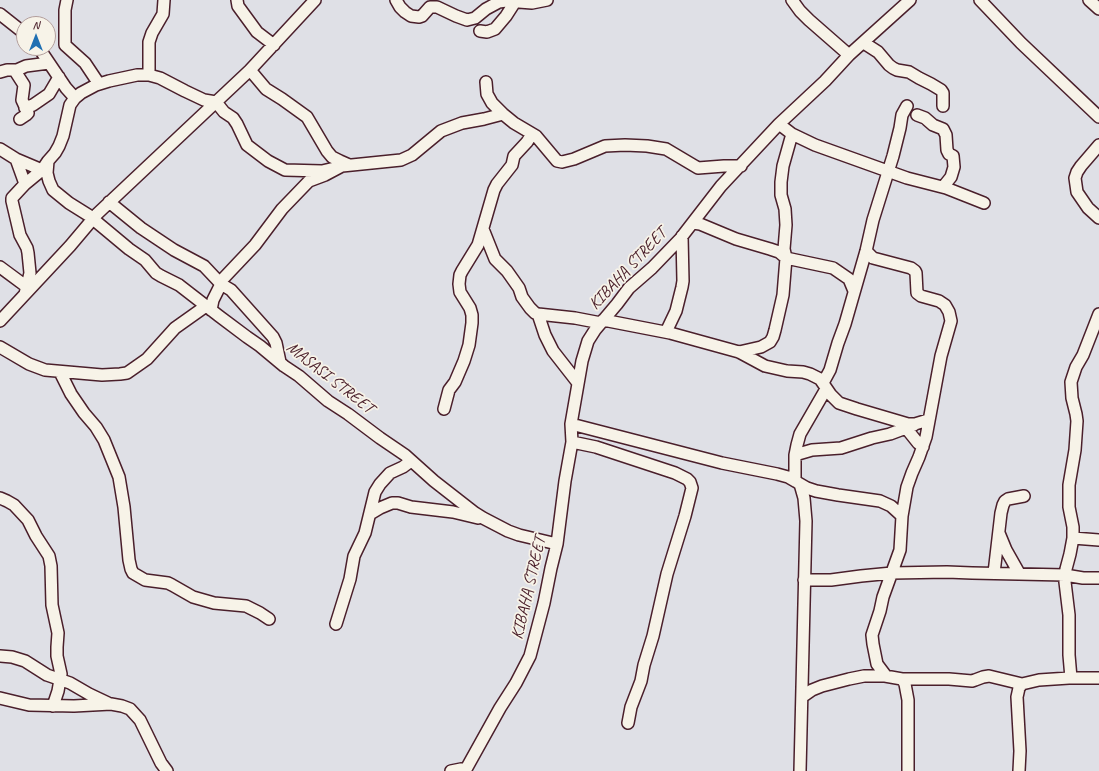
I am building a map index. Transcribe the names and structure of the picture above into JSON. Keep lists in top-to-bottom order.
{
  "streets": {
    "street": ["KIBAHA STREET", "MASASI STREET"]
  },
  "crossings": [
    ["KIBAHA STREET", "MASASI STREET"]
  ],
  "north": "top"
}
